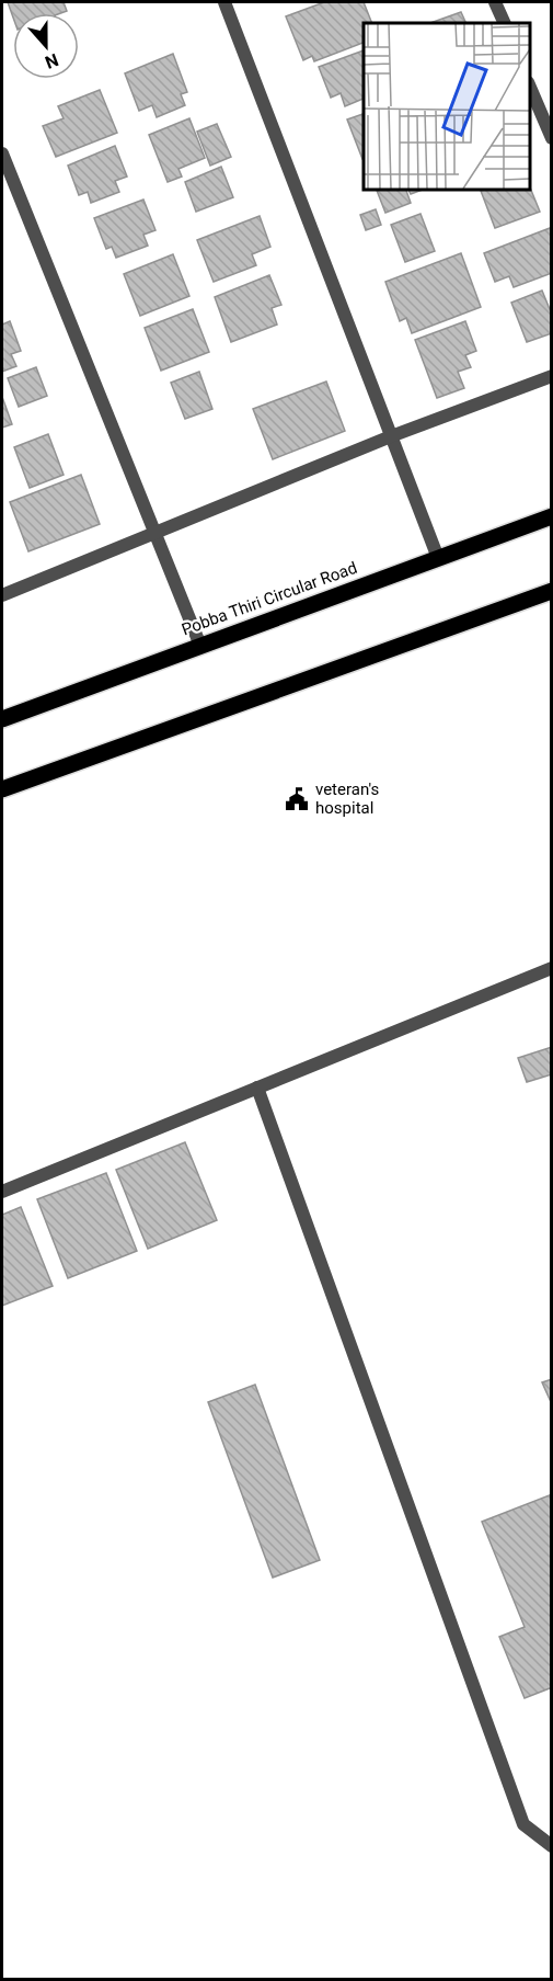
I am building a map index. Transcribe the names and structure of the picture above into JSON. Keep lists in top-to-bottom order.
{
  "streets": {
    "main road": ["Pobba Thiri Circular Road"]
  },
  "places": {
    "public building": ["veteran's hospital"]
  },
  "north": "bottom"
}
